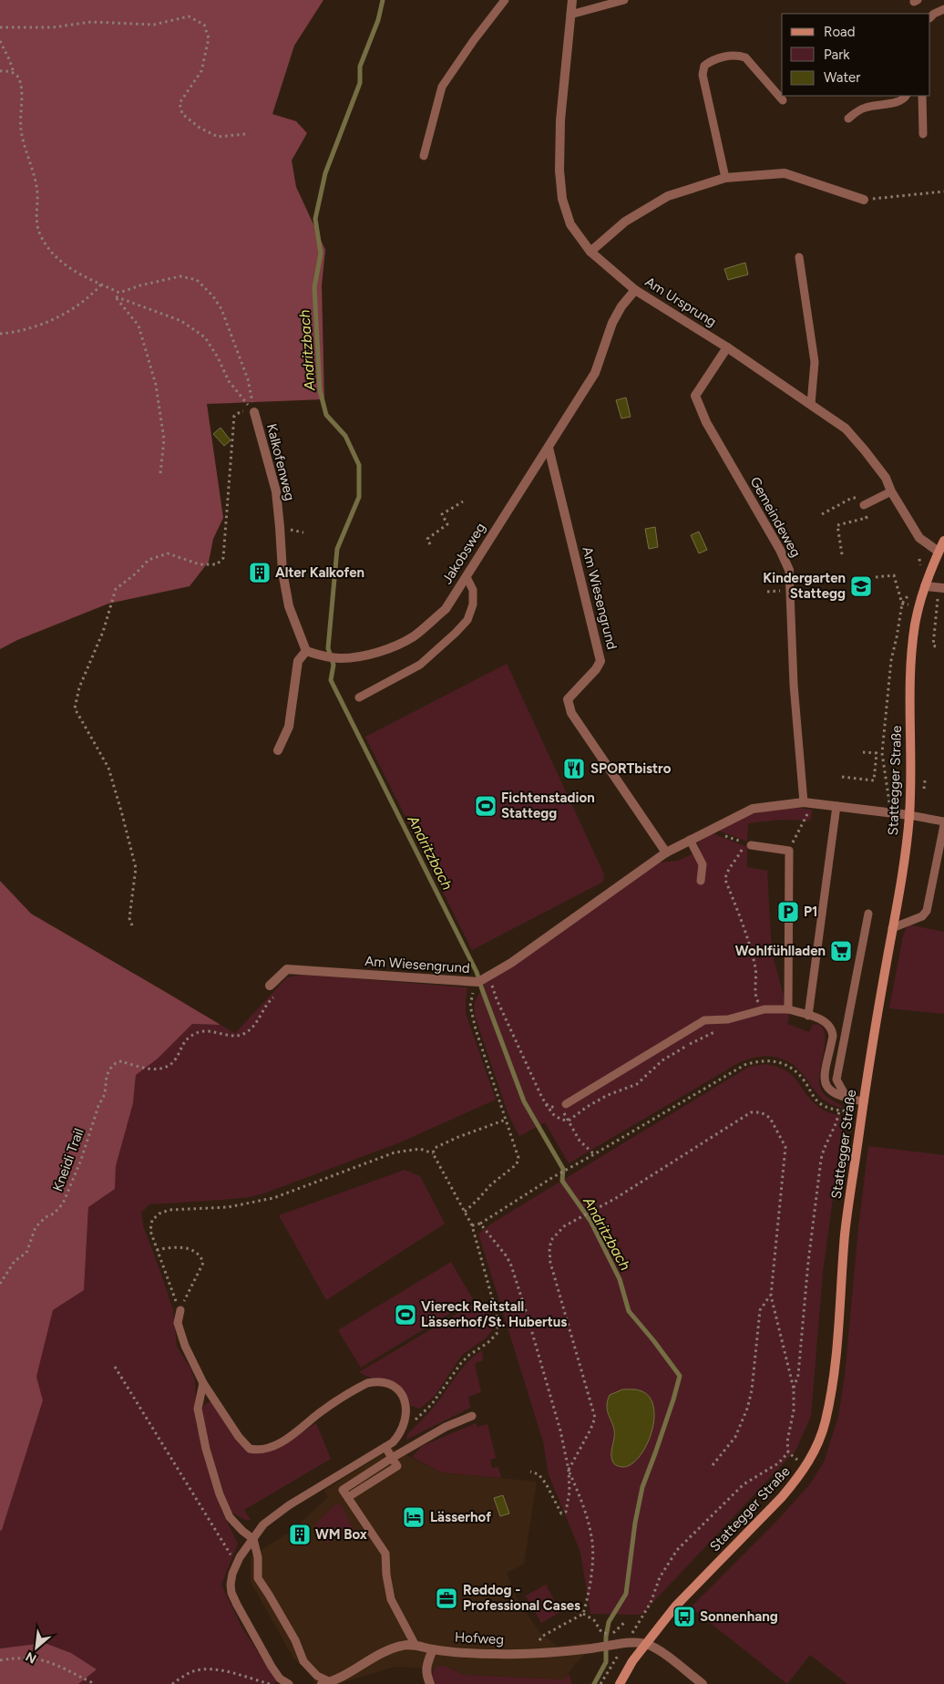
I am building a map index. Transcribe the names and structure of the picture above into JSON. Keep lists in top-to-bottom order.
{
  "streets": {
    "main road": ["Stattegger Straße"],
    "street": [
      "Am Ursprung",
      "Kalkofenweg",
      "Gemeindeweg",
      "Jakobsweg",
      "Am Wiesengrund",
      "Hofweg"
    ],
    "path": ["Kneidi Trail"]
  },
  "crossings": [
    ["Am Ursprung", "Gemeindeweg"],
    ["Am Ursprung", "Jakobsweg"],
    ["Am Ursprung", "Stattegger Straße"],
    ["Kalkofenweg", "Jakobsweg"],
    ["Gemeindeweg", "Am Wiesengrund"],
    ["Jakobsweg", "Am Wiesengrund"],
    ["Am Wiesengrund", "Stattegger Straße"],
    ["Stattegger Straße", "Hofweg"]
  ],
  "water": ["Andritzbach"],
  "places": {
    "building": ["Alter Kalkofen", "WM Box"],
    "school or university": ["Kindergarten Stattegg"],
    "restaurant": ["SPORTbistro"],
    "sports": ["Fichtenstadion Stattegg", "Viereck Reitstall Lässerhof/St. Hubertus"],
    "parking": ["P1"],
    "supermarket": ["Wohlfühlladen"],
    "hotel": ["Lässerhof"],
    "office": ["Reddog - Professional Cases"],
    "bus stop": ["Sonnenhang"]
  },
  "legend": ["Road", "Park", "Water"],
  "north": "bottom left"
}
